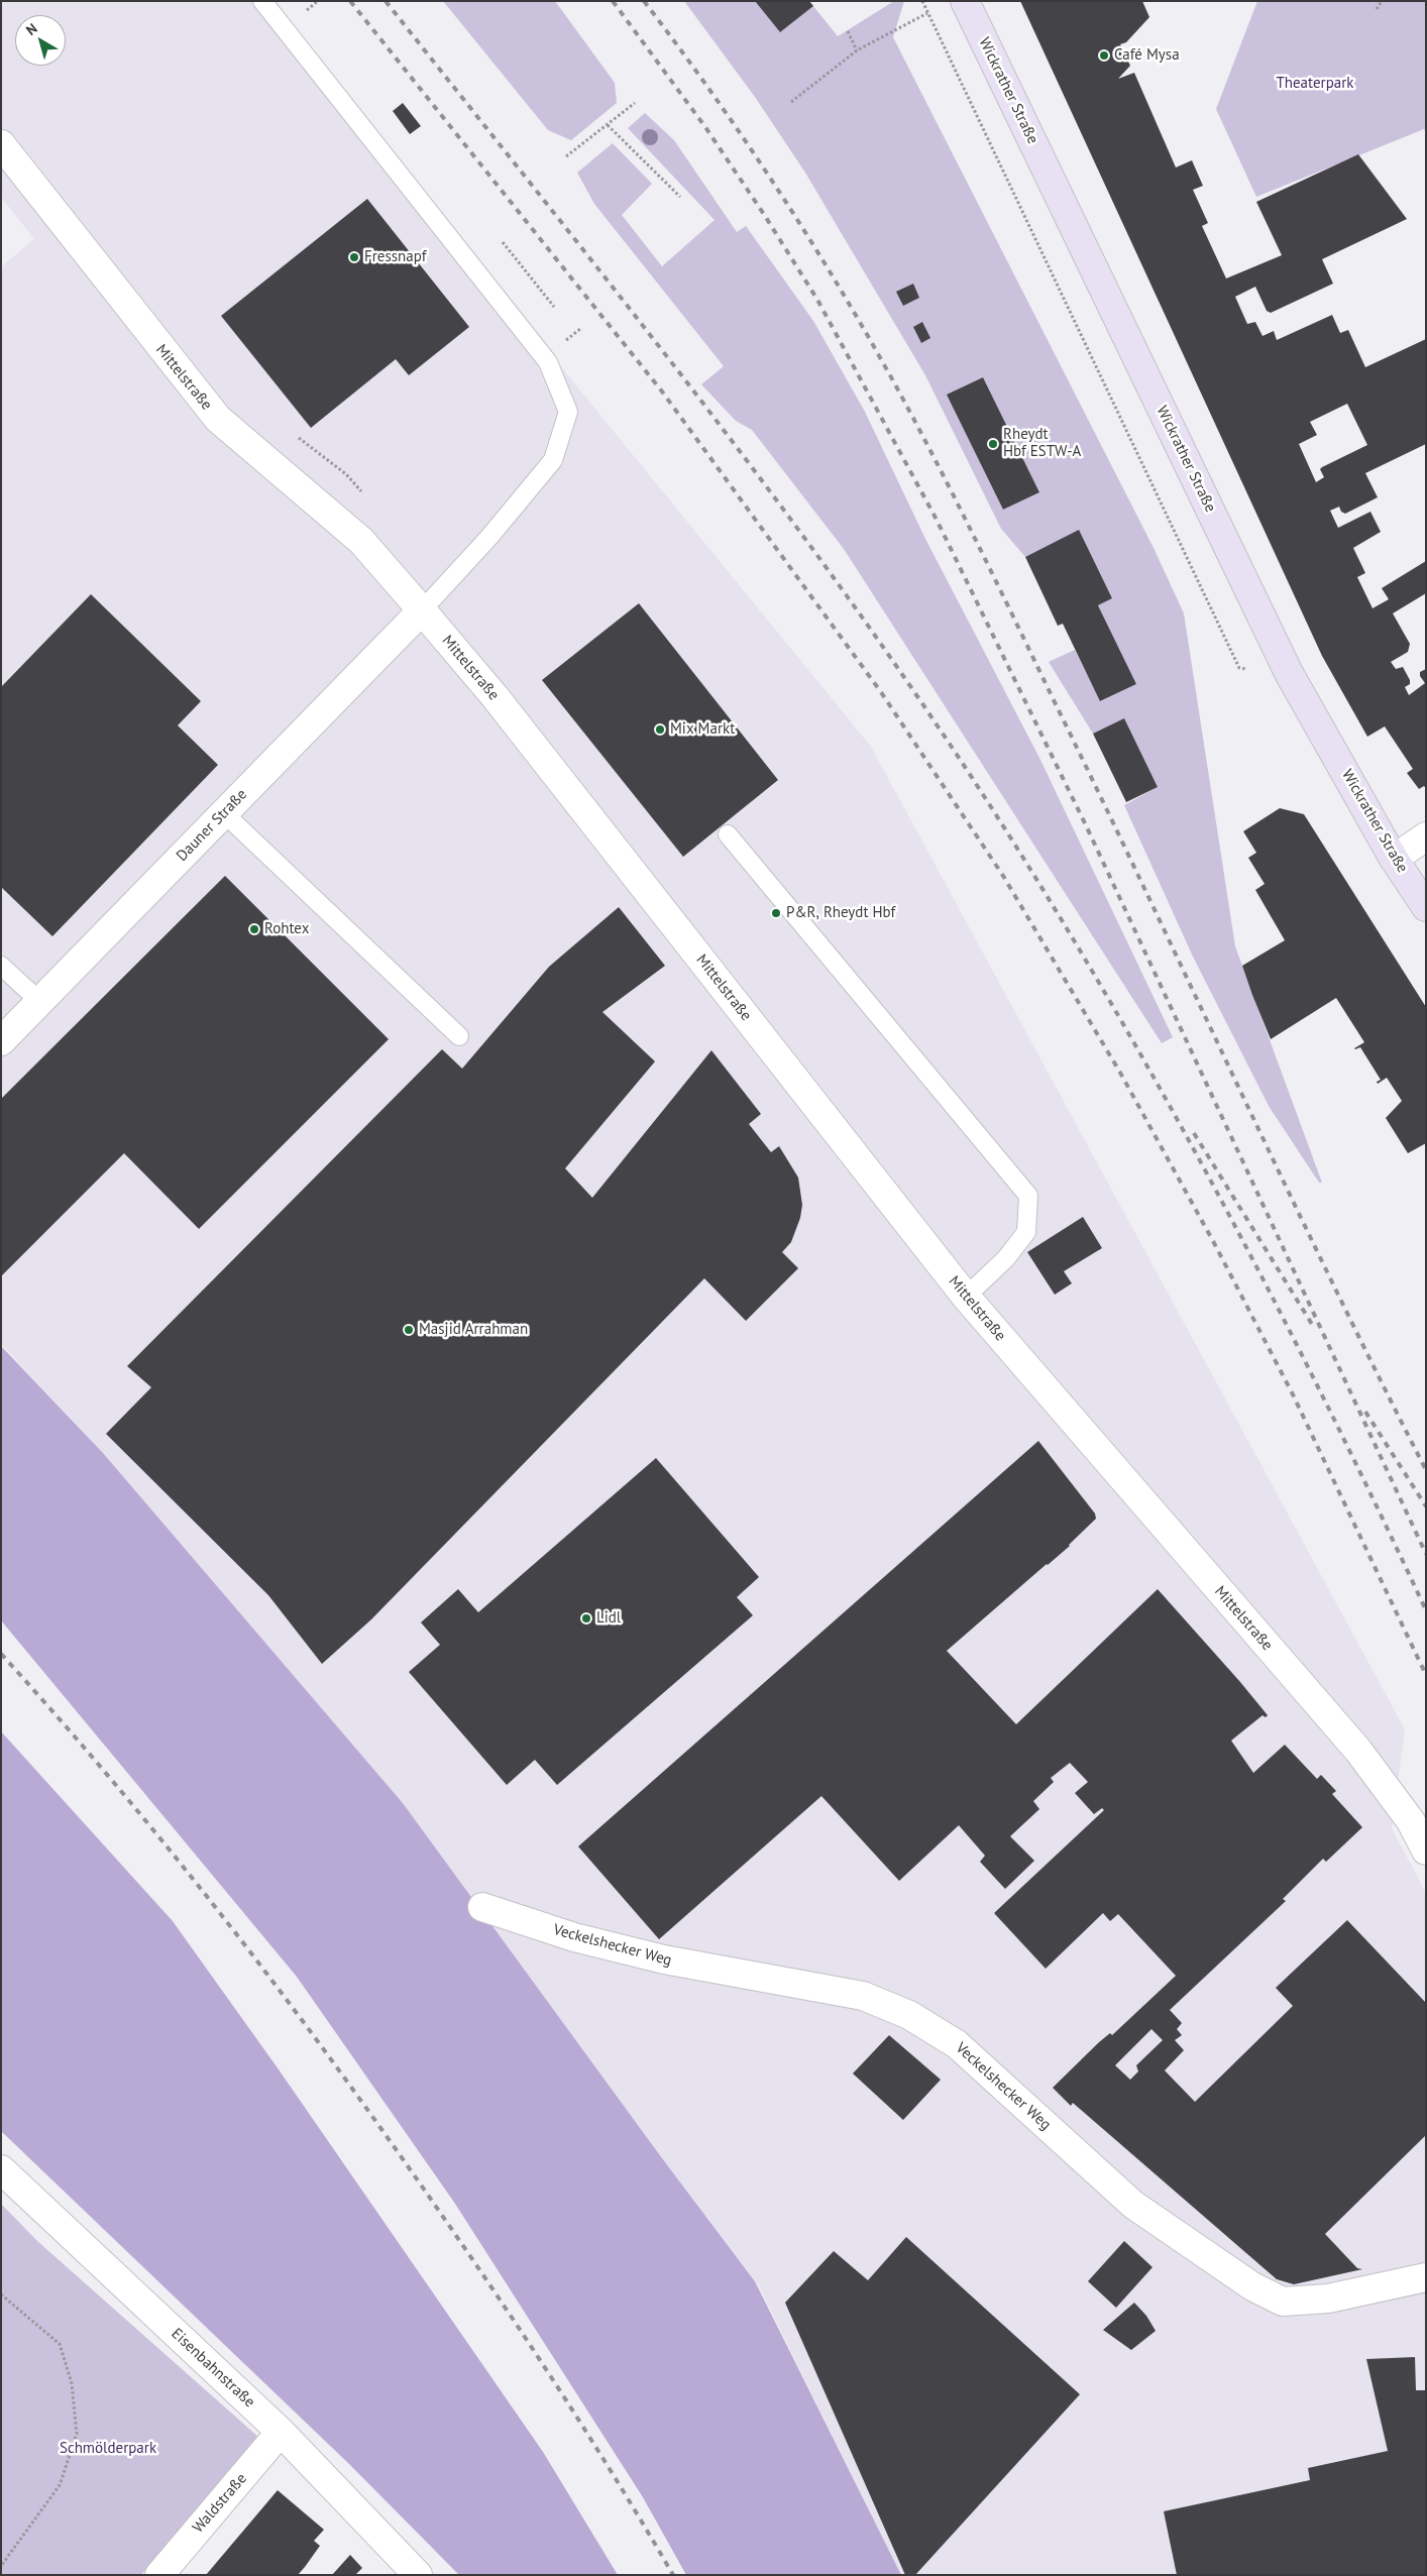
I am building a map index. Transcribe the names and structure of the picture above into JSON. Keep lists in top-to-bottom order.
{
  "streets": {
    "main road": ["Wickrather Straße"],
    "street": [
      "Mittelstraße",
      "Dauner Straße",
      "Veckelshecker Weg",
      "Eisenbahnstraße",
      "Waldstraße"
    ]
  },
  "crossings": [
    ["Mittelstraße", "Dauner Straße"],
    ["Eisenbahnstraße", "Waldstraße"]
  ],
  "parks": ["Theaterpark", "Schmölderpark"],
  "places": [
    "Café Mysa",
    "Fressnapf",
    "Rheydt Hbf ESTW-A",
    "Mix Markt",
    "P&R, Rheydt Hbf",
    "Rohtex",
    "Masjid Arrahman",
    "Lidl"
  ],
  "north": "top left"
}
